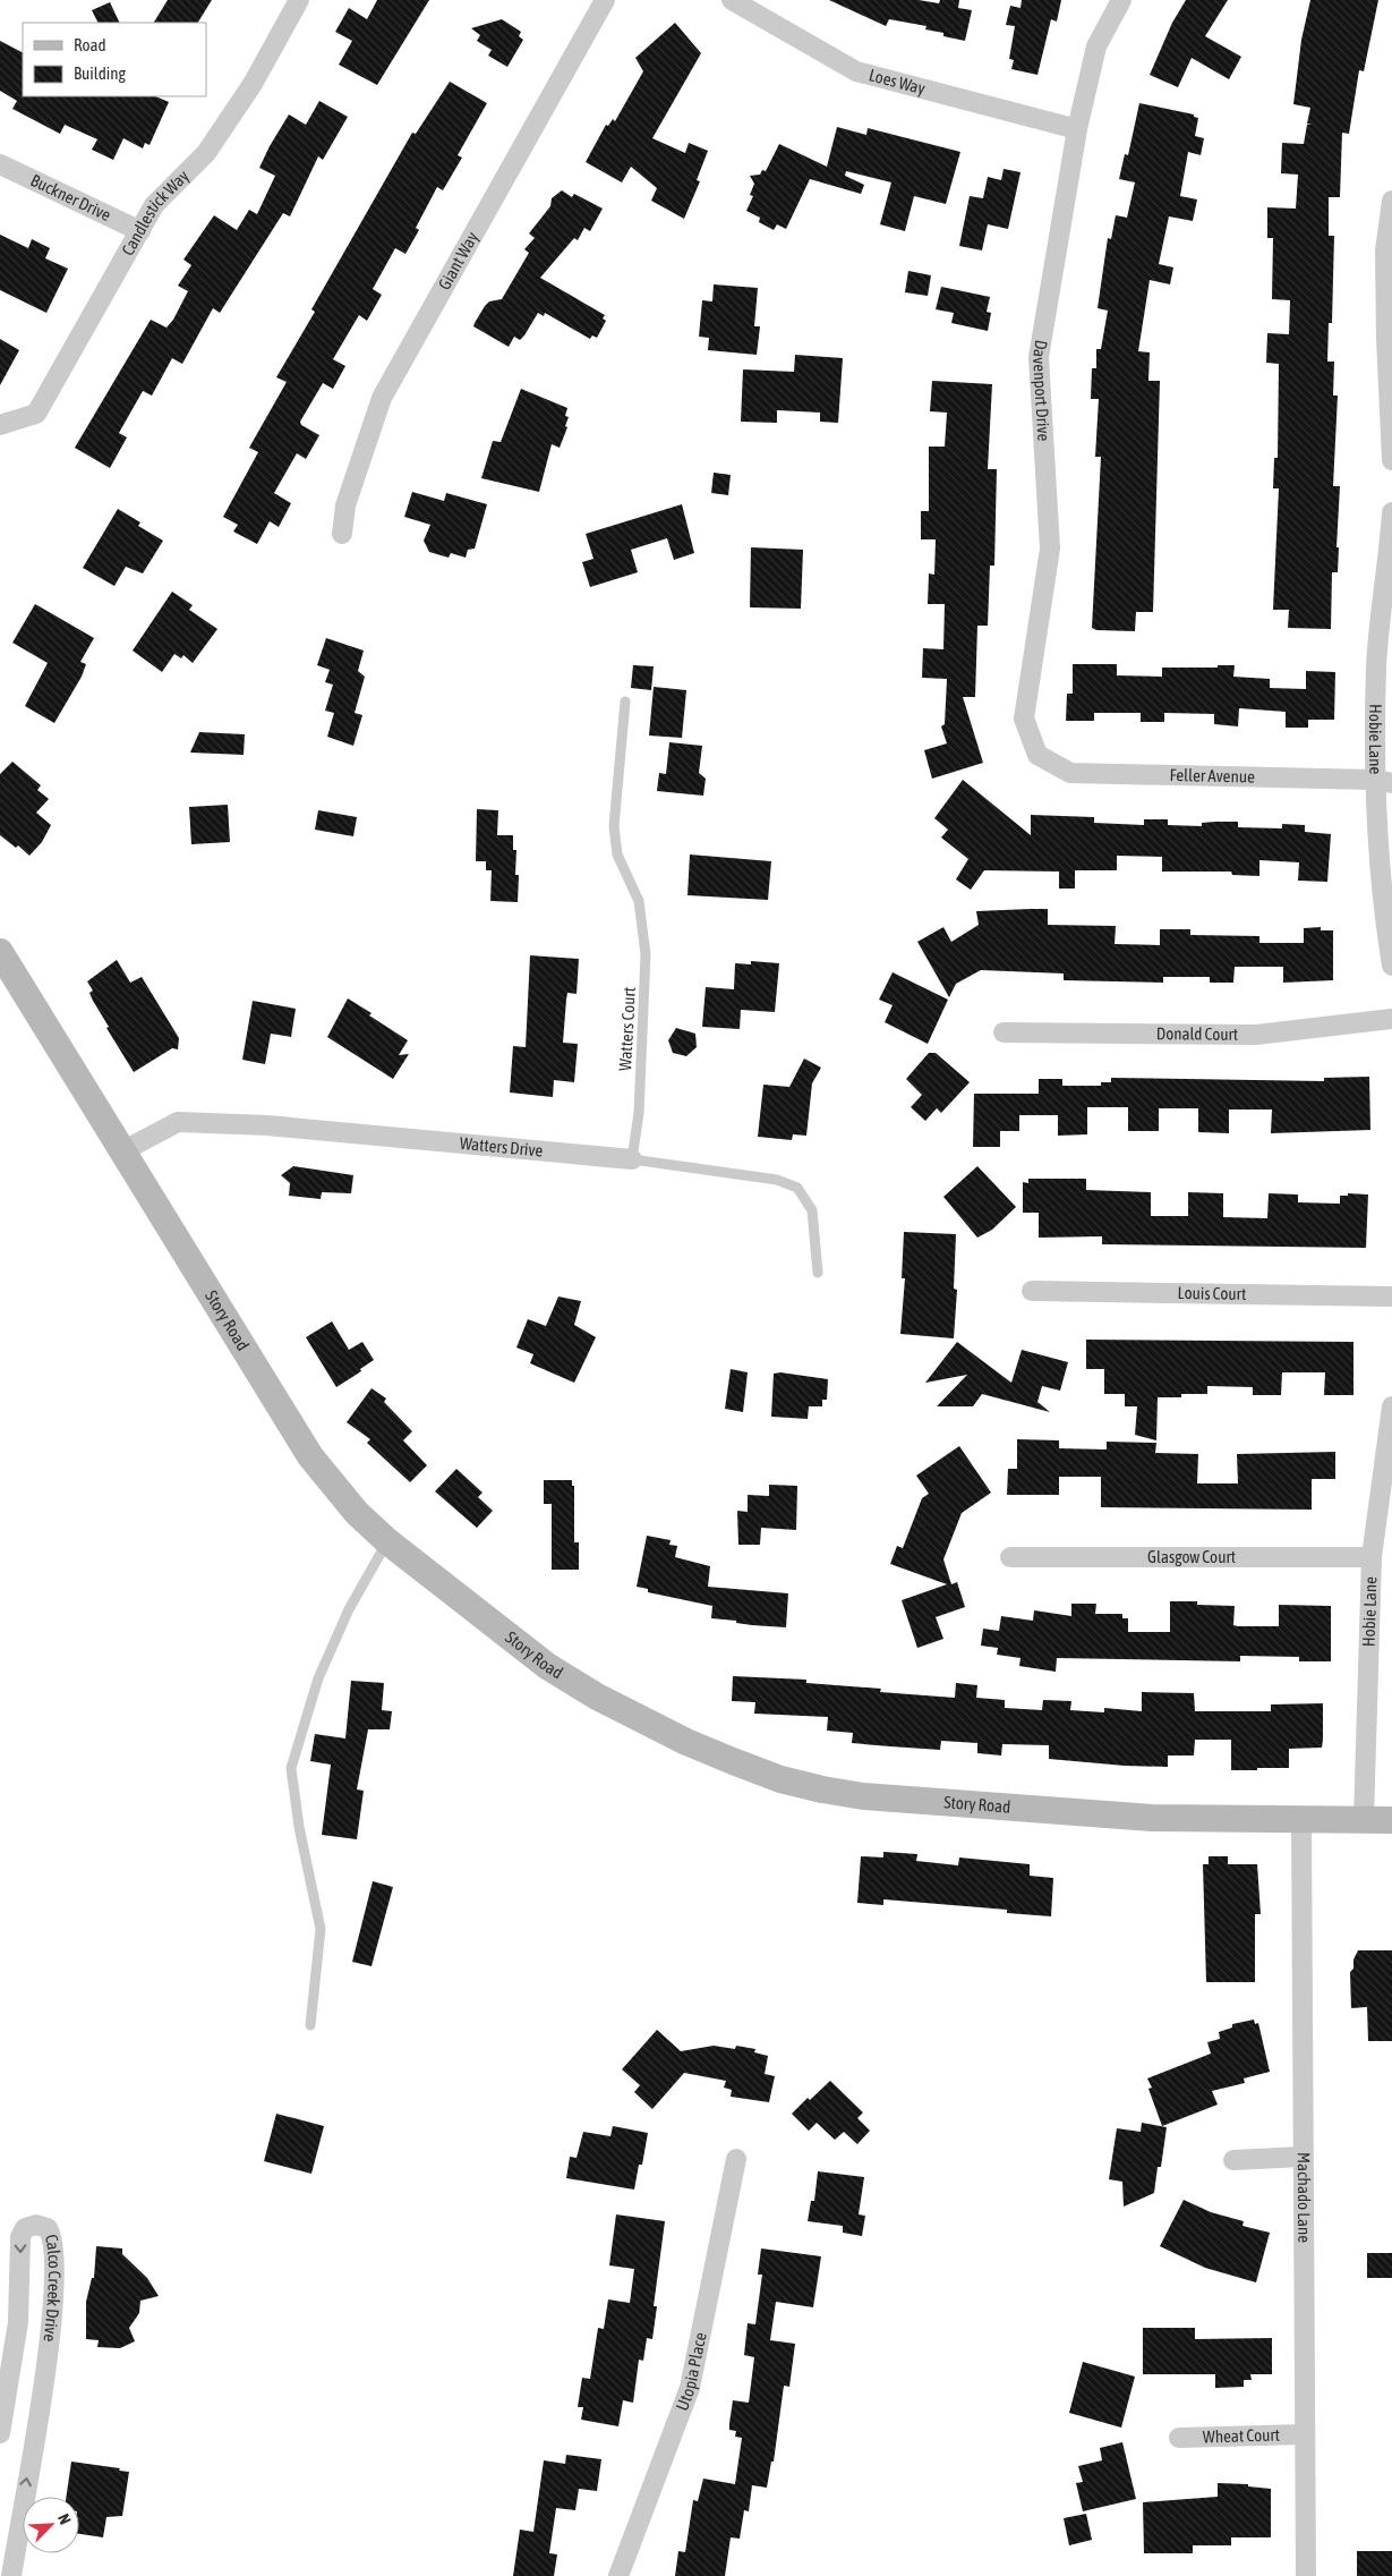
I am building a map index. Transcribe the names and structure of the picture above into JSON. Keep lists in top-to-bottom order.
{
  "streets": {
    "street": [
      "Loes Way",
      "Buckner Drive",
      "Candlestick Way",
      "Giant Way",
      "Davenport Drive",
      "Hobie Lane",
      "Feller Avenue",
      "Donald Court",
      "Watters Drive",
      "Louis Court",
      "Story Road",
      "Glasgow Court",
      "Machado Lane",
      "Calco Creek Drive",
      "Utopia Place",
      "Wheat Court"
    ],
    "lane": ["Watters Court"]
  },
  "crossings": [
    ["Loes Way", "Davenport Drive"],
    ["Buckner Drive", "Candlestick Way"],
    ["Davenport Drive", "Feller Avenue"],
    ["Hobie Lane", "Feller Avenue"],
    ["Hobie Lane", "Story Road"],
    ["Hobie Lane", "Glasgow Court"],
    ["Watters Court", "Watters Drive"],
    ["Watters Drive", "Story Road"],
    ["Story Road", "Machado Lane"],
    ["Machado Lane", "Wheat Court"]
  ],
  "legend": ["Road", "Building"],
  "north": "top right"
}
